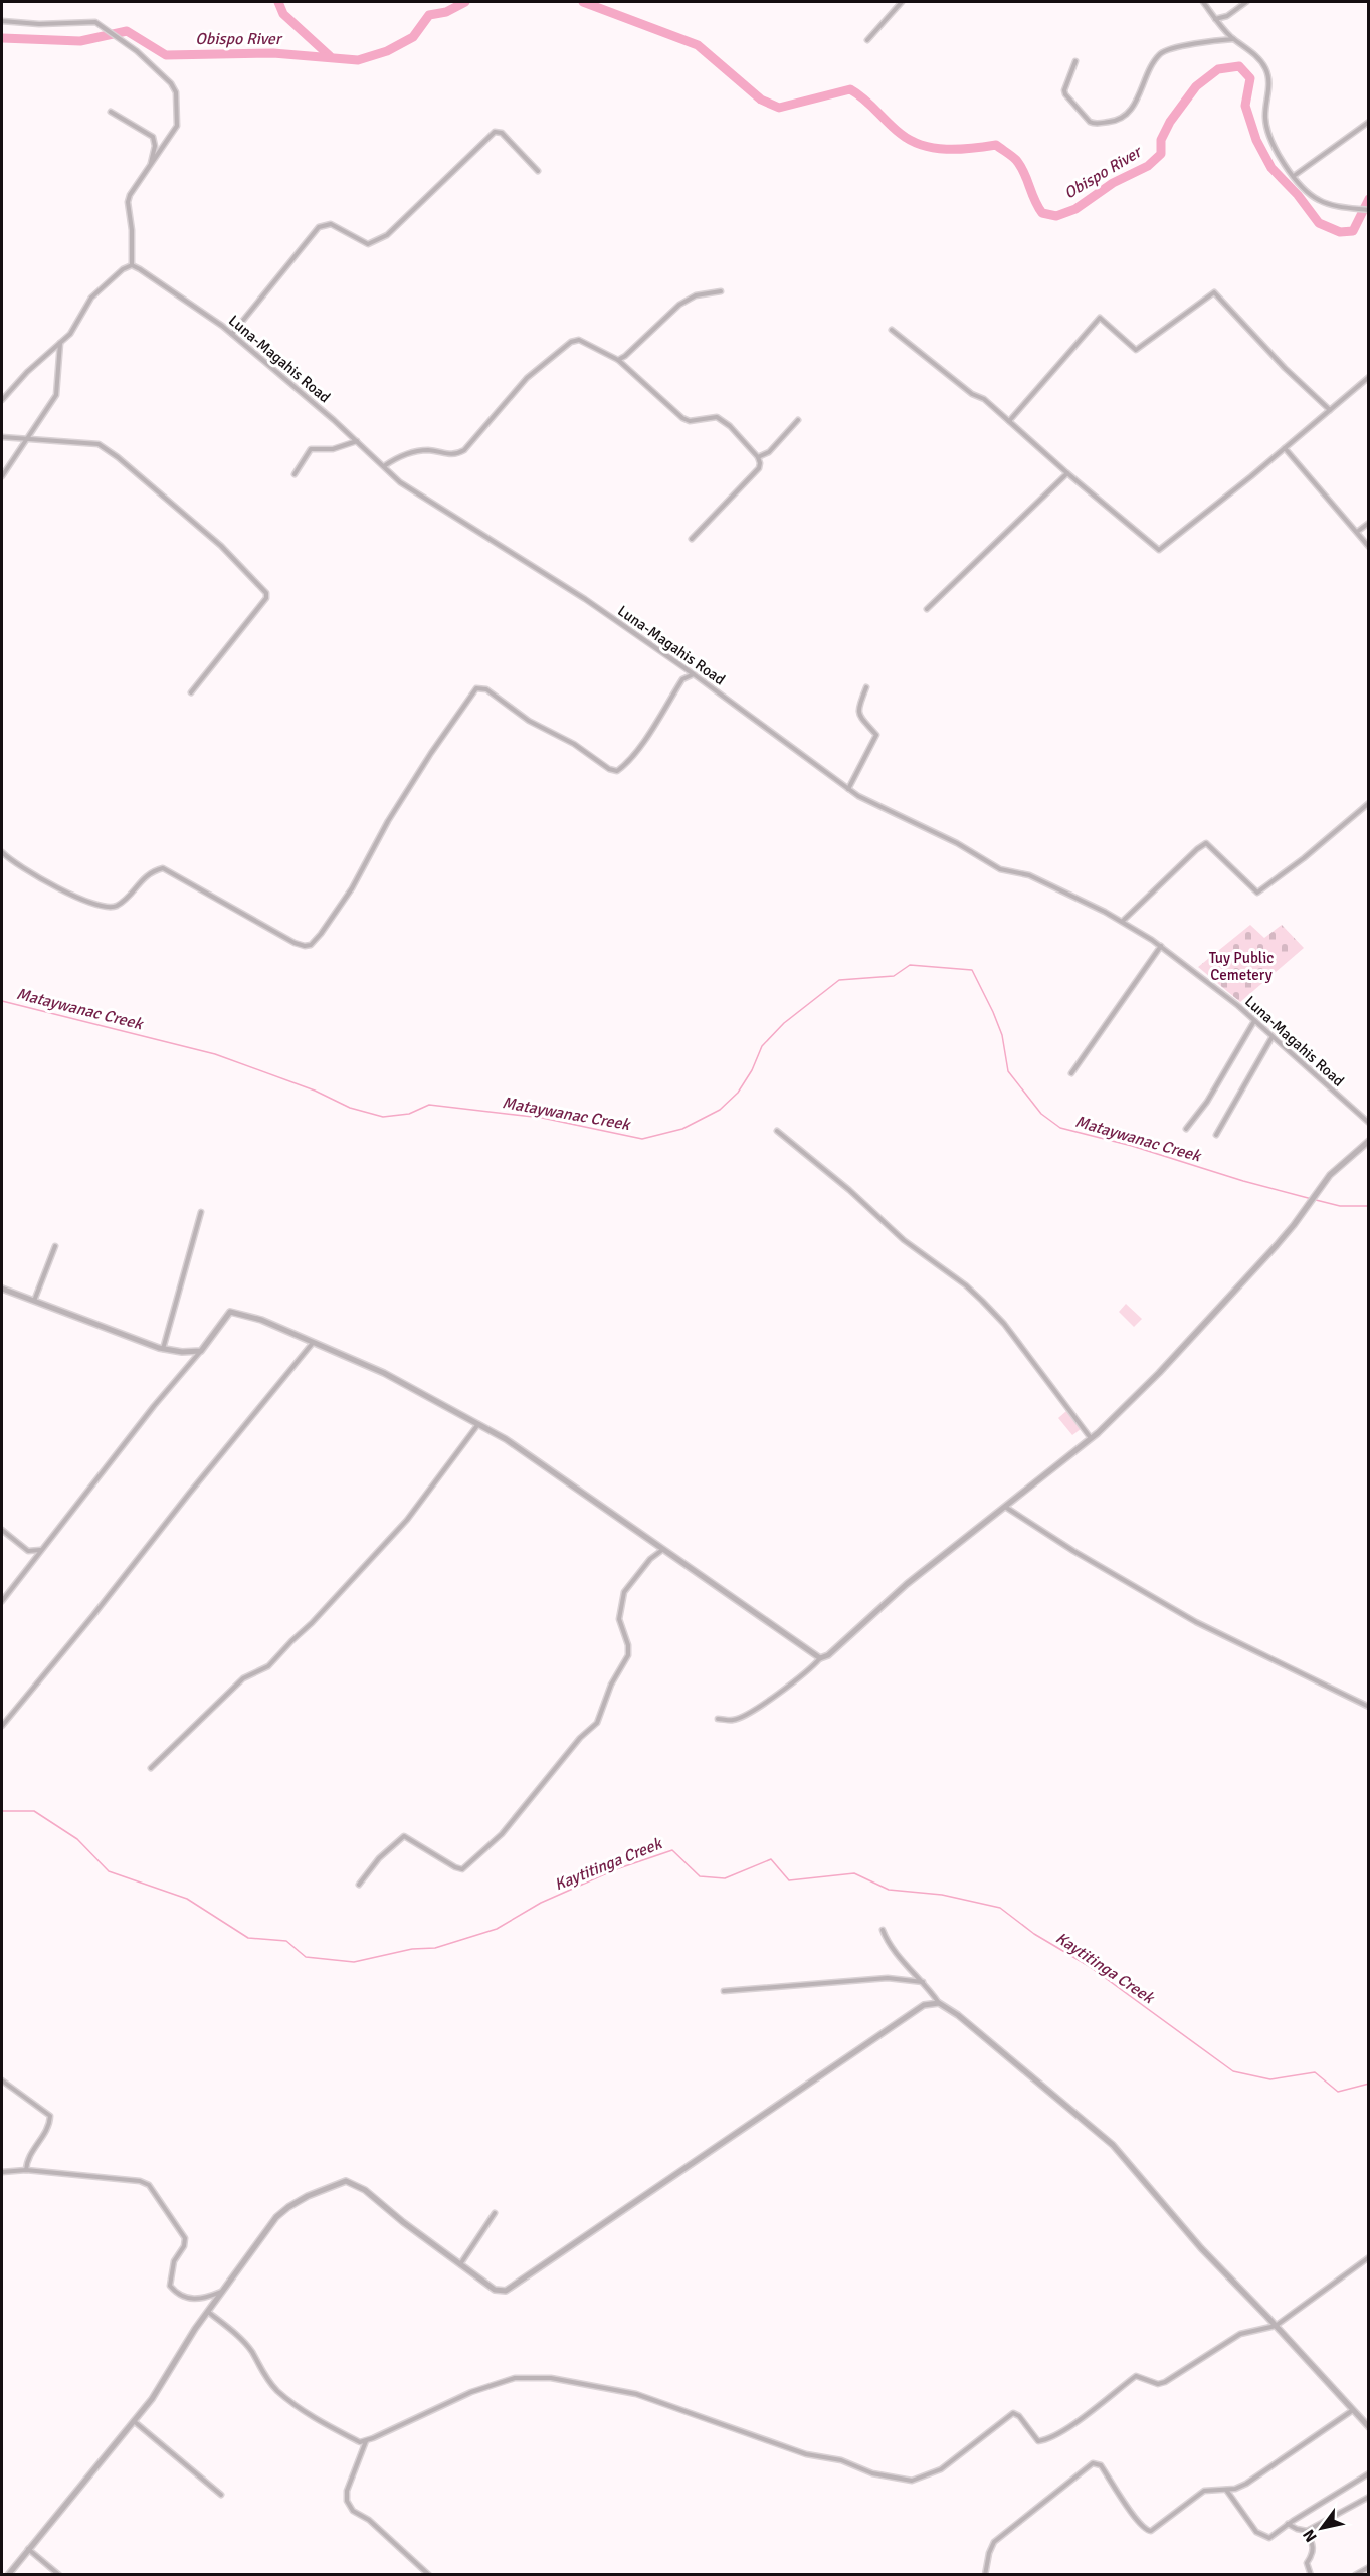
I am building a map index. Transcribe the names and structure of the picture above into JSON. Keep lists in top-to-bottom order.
{
  "streets": {
    "street": ["Luna-Magahis Road"]
  },
  "water": ["Obispo River", "Mataywanac Creek", "Kaytitinga Creek"],
  "parks": ["Tuy Public Cemetery"],
  "north": "bottom left"
}
